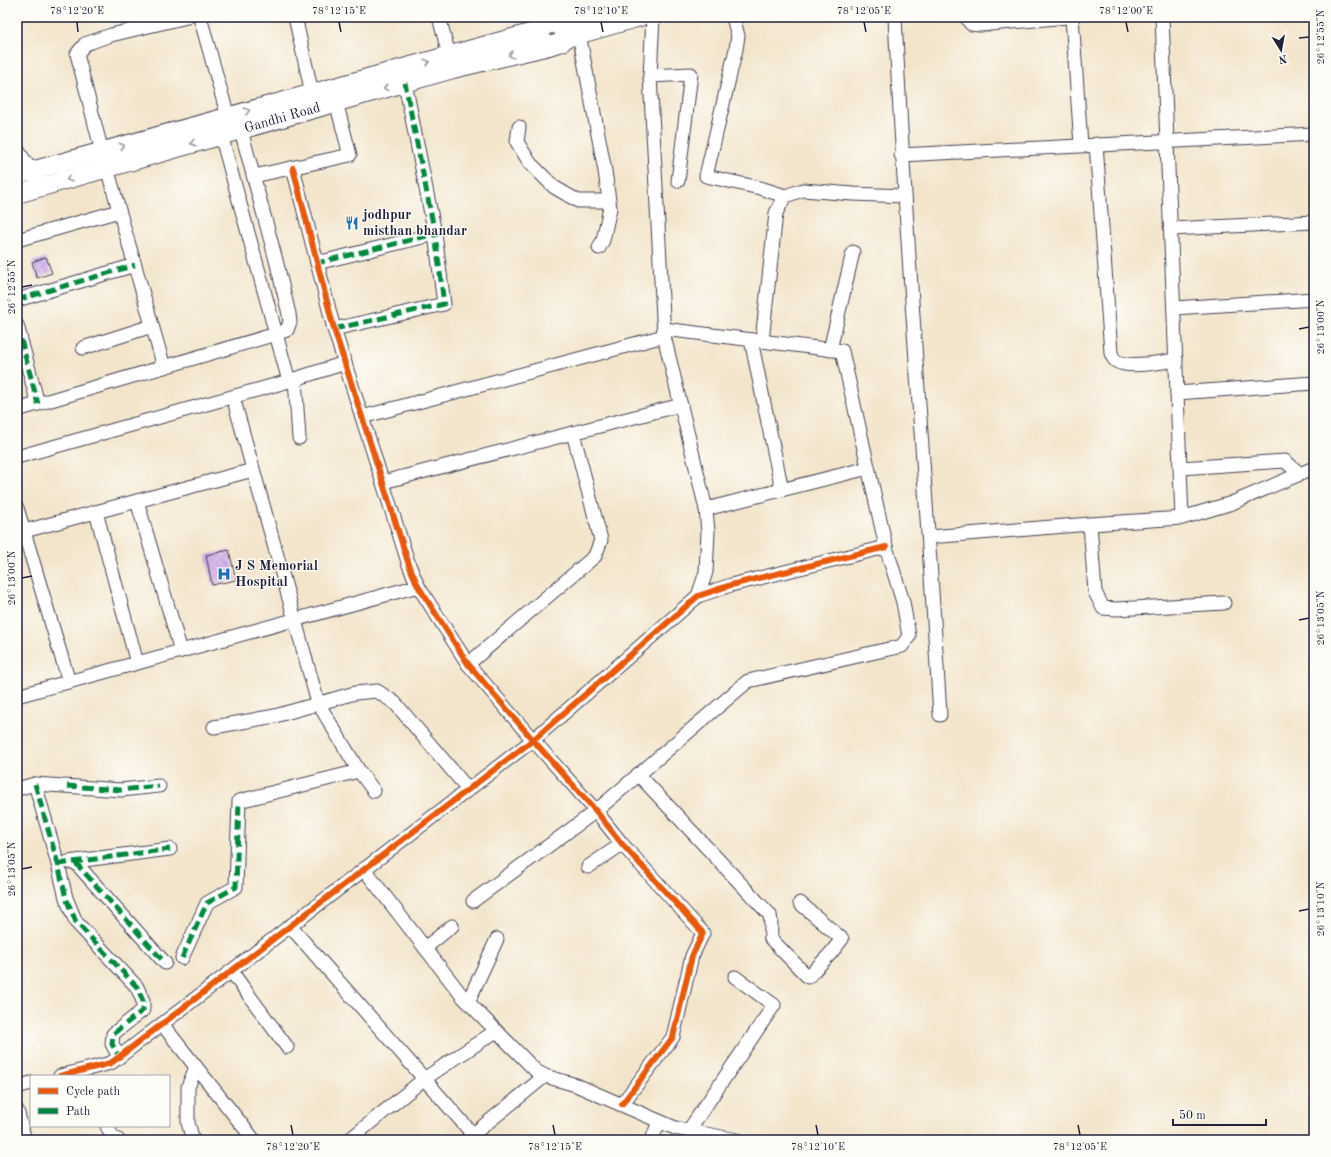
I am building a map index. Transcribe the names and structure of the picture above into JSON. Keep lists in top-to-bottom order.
{
  "streets": {
    "main road": ["Gandhi Road"]
  },
  "places": {
    "restaurant": ["jodhpur misthan bhandar"],
    "hospital": ["J S Memorial Hospital"]
  },
  "legend": ["Cycle path", "Path"],
  "scale_bar": "50 m",
  "north": "bottom",
  "coordinates": [
    "78°12'20\"E",
    "78°12'15\"E",
    "78°12'10\"E",
    "78°12'05\"E",
    "78°12'00\"E",
    "26°12'55\"N",
    "26°13'00\"N",
    "26°13'05\"N",
    "26°13'10\"N"
  ]
}
